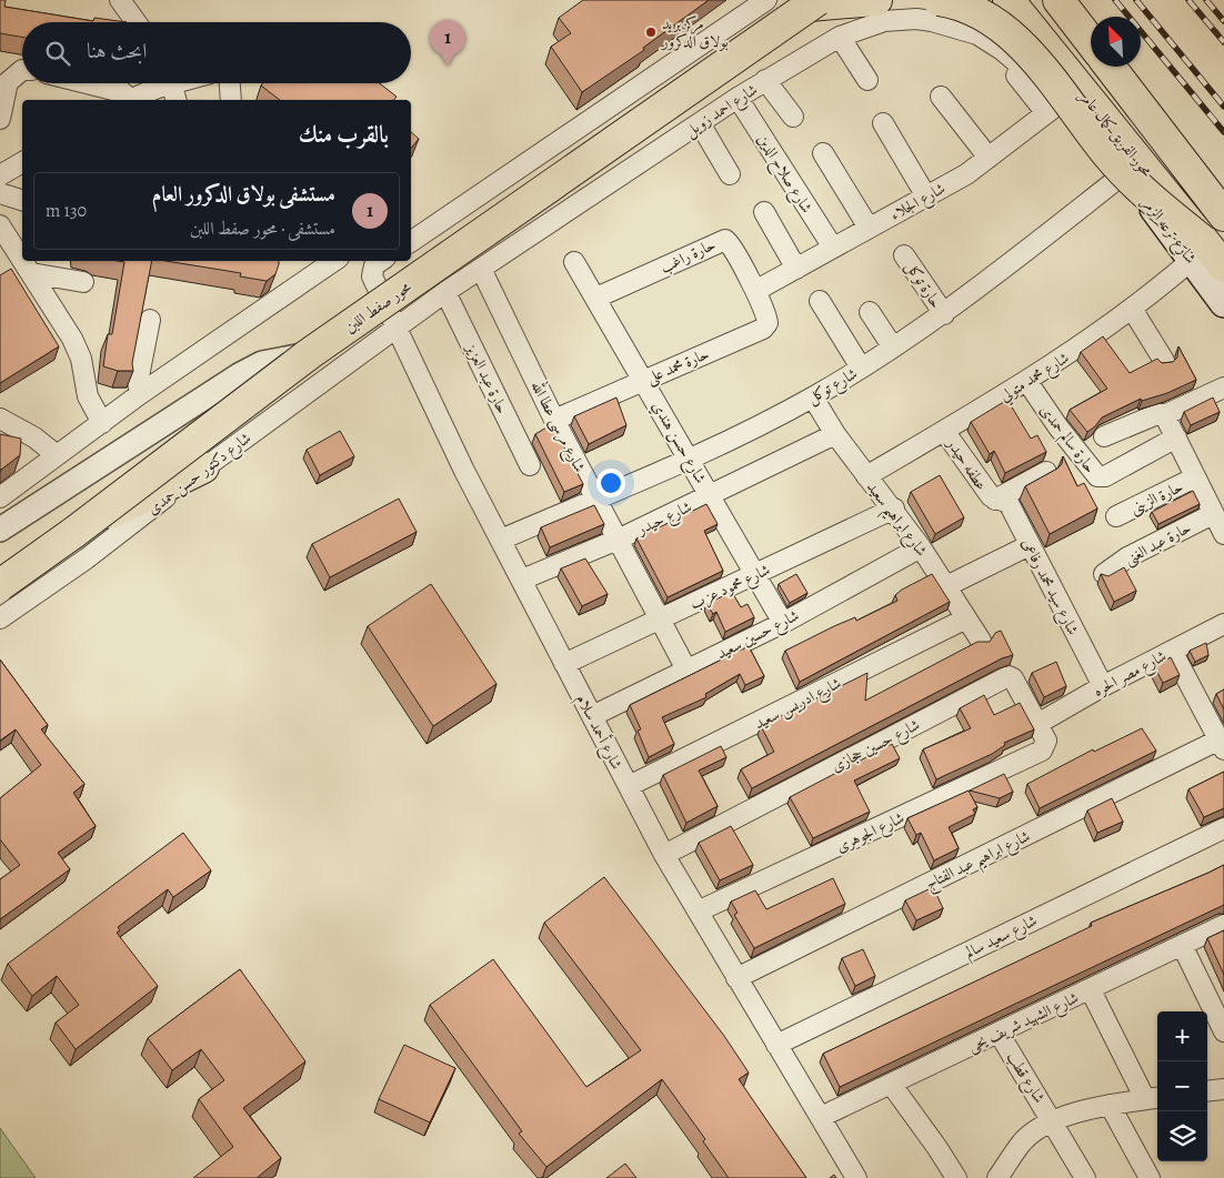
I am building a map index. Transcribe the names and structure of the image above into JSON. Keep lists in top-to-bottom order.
{
  "streets": {
    "main road": ["محور الفريق كمال عامر", "شارع ترعه الزمر", "محور صفط اللبن"],
    "street": [
      "شارع احمد زويل",
      "شارع صلاح الدين",
      "شارع الجلاء",
      "حارة راغب",
      "حارة توكل",
      "حارة محمد على",
      "شارع محمد متولي",
      "حارة عبد العزيز",
      "شارع توكل",
      "شارع مرسى عطا الله",
      "حارة سالم حمدى",
      "شارع حسن هندي",
      "عطفه حيدر",
      "شارع دكتور حسن حمدى",
      "حارة الزينى",
      "شارع حيدر",
      "شارع ابراهيم سعيد",
      "حارة عبد الغنى",
      "شارع محمود عزب",
      "شارع سيد محمد رفاعى",
      "شارع حسين سعيد",
      "شارع مصر الحره",
      "شارع ادريس سعيد",
      "شارع أحمد سلام",
      "شارع حسين حجازى",
      "شارع الجوهرى",
      "شارع ابراهيم عبد الفتاح",
      "شارع سعيد سالم",
      "شارع الشهيد شريف يحى",
      "شارع قطب"
    ]
  },
  "crossings": [
    ["شارع احمد زويل", "شارع صلاح الدين"],
    ["شارع احمد زويل", "شارع الجلاء"],
    ["شارع احمد زويل", "شارع ترعه الزمر"],
    ["شارع احمد زويل", "حارة عبد العزيز"],
    ["شارع احمد زويل", "شارع مرسى عطا الله"],
    ["شارع احمد زويل", "شارع دكتور حسن حمدى"],
    ["شارع احمد زويل", "شارع أحمد سلام"],
    ["محور الفريق كمال عامر", "شارع ترعه الزمر"],
    ["محور الفريق كمال عامر", "شارع محمد متولي"],
    ["شارع صلاح الدين", "شارع الجلاء"],
    ["شارع الجلاء", "شارع ترعه الزمر"],
    ["شارع الجلاء", "حارة راغب"],
    ["شارع الجلاء", "حارة محمد على"],
    ["شارع ترعه الزمر", "شارع محمد متولي"],
    ["شارع ترعه الزمر", "شارع توكل"],
    ["حارة راغب", "حارة محمد على"],
    ["حارة راغب", "شارع حسن هندي"],
    ["حارة توكل", "شارع توكل"],
    ["حارة محمد على", "شارع مرسى عطا الله"],
    ["حارة محمد على", "شارع حسن هندي"],
    ["شارع محمد متولي", "حارة سالم حمدى"],
    ["شارع محمد متولي", "عطفه حيدر"],
    ["شارع محمد متولي", "شارع ابراهيم سعيد"],
    ["شارع توكل", "شارع مرسى عطا الله"],
    ["شارع توكل", "شارع حسن هندي"],
    ["شارع توكل", "شارع ابراهيم سعيد"],
    ["شارع توكل", "شارع أحمد سلام"],
    ["شارع مرسى عطا الله", "شارع حيدر"],
    ["شارع مرسى عطا الله", "شارع محمود عزب"],
    ["شارع مرسى عطا الله", "شارع حسين سعيد"],
    ["شارع حسن هندي", "شارع حيدر"],
    ["شارع حسن هندي", "شارع محمود عزب"],
    ["شارع حسن هندي", "شارع حسين سعيد"],
    ["عطفه حيدر", "شارع سيد محمد رفاعى"],
    ["شارع دكتور حسن حمدى", "شارع أحمد سلام"],
    ["شارع حيدر", "شارع ابراهيم سعيد"],
    ["شارع حيدر", "شارع أحمد سلام"],
    ["شارع ابراهيم سعيد", "شارع محمود عزب"],
    ["شارع ابراهيم سعيد", "شارع حسين سعيد"],
    ["شارع ابراهيم سعيد", "شارع ادريس سعيد"],
    ["شارع محمود عزب", "شارع أحمد سلام"],
    ["شارع سيد محمد رفاعى", "شارع مصر الحره"],
    ["شارع حسين سعيد", "شارع أحمد سلام"],
    ["شارع مصر الحره", "شارع حسين حجازى"],
    ["شارع ادريس سعيد", "شارع أحمد سلام"],
    ["شارع أحمد سلام", "شارع حسين حجازى"],
    ["شارع أحمد سلام", "شارع الجوهرى"],
    ["شارع أحمد سلام", "شارع ابراهيم عبد الفتاح"],
    ["شارع أحمد سلام", "شارع سعيد سالم"],
    ["شارع أحمد سلام", "شارع الشهيد شريف يحى"],
    ["شارع حسين حجازى", "شارع الجوهرى"],
    ["شارع الشهيد شريف يحى", "شارع قطب"]
  ],
  "places": ["مركز بريد بولاق الدكرور"],
  "north": "top left",
  "page": {
    "pins": "1",
    "search": "ابحث هنا",
    "heading": "بالقرب منك",
    "list": [
      {
        "mark": "1",
        "name": "مستشفى بولاق الدكرور العام",
        "note": "مستشفى · محور صفط اللبن",
        "value": "130 m"
      }
    ],
    "map_buttons": ["+", "−"]
  }
}
